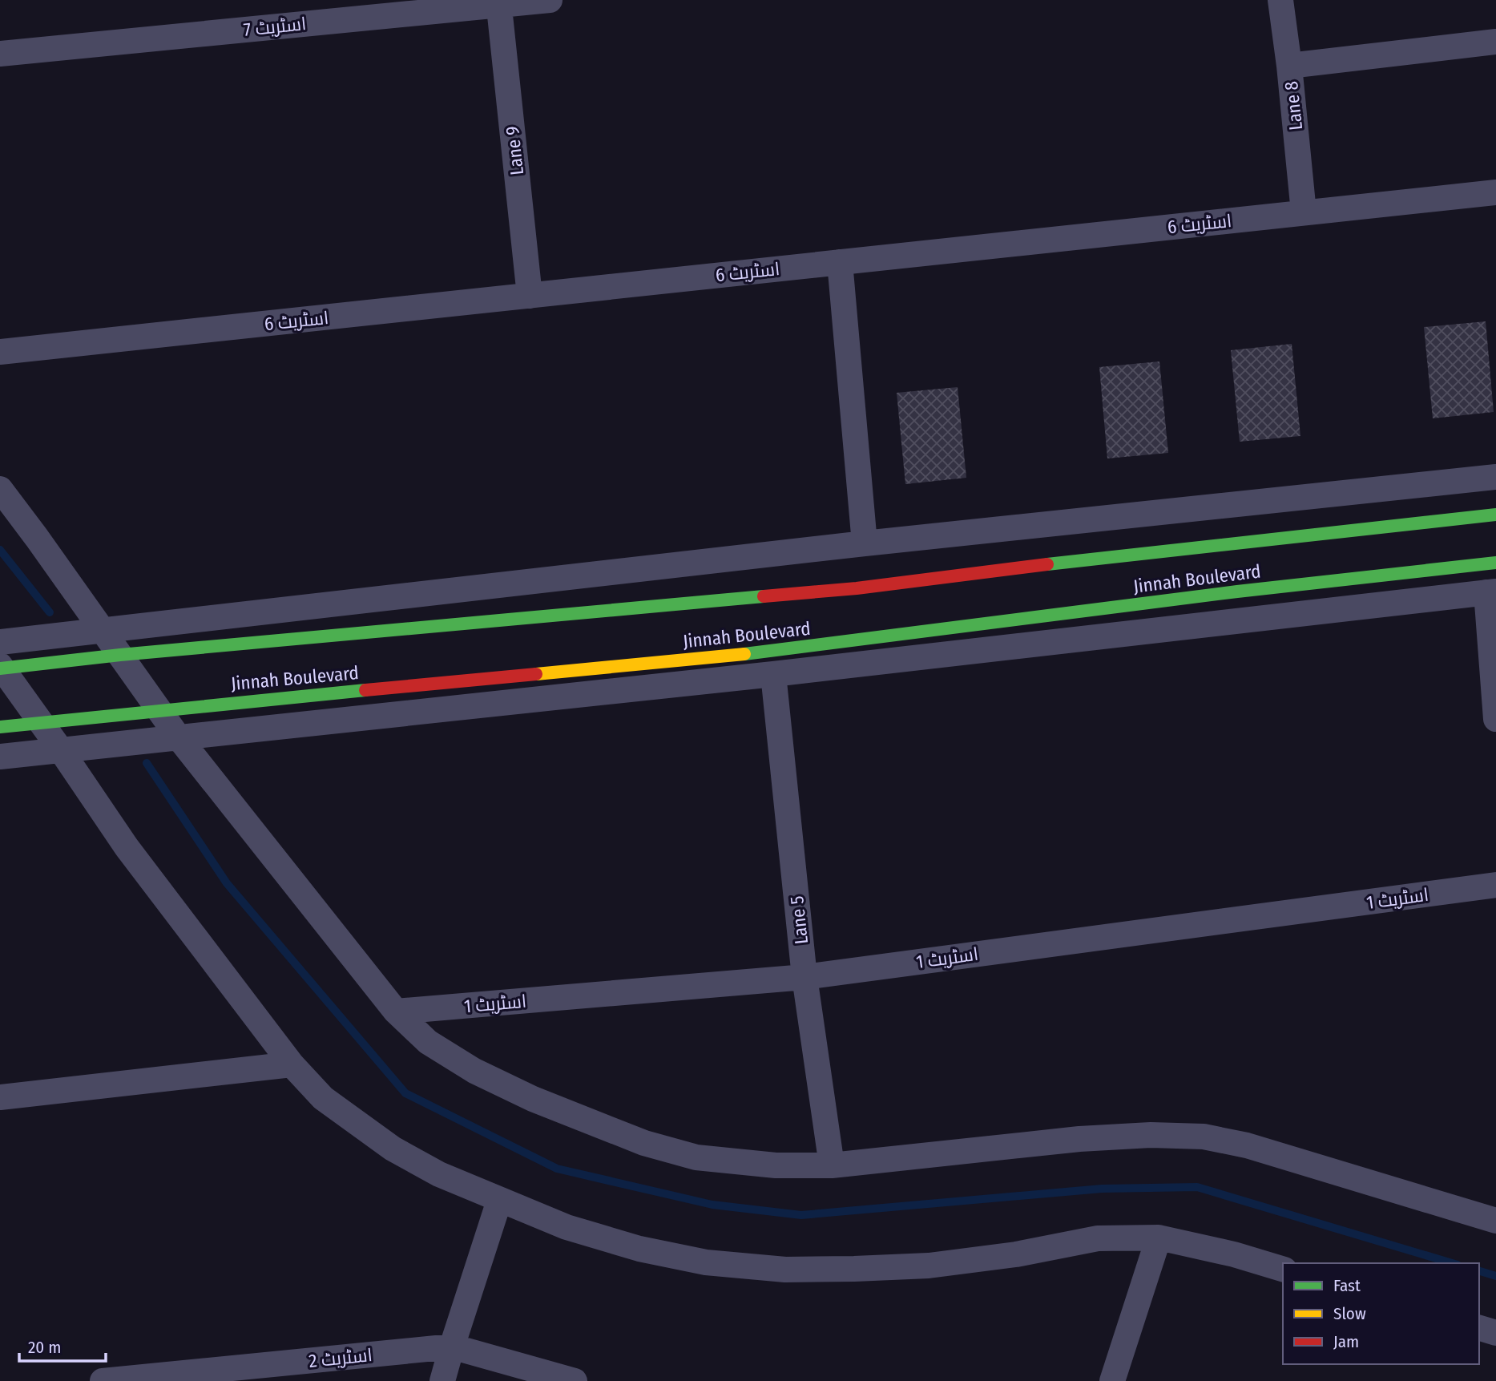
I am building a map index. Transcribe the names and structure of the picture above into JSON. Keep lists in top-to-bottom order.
{
  "streets": {
    "street": [
      "اسٹریٹ 7",
      "Lane 8",
      "Lane 9",
      "اسٹریٹ 6",
      "Jinnah Boulevard",
      "اسٹریٹ 1",
      "Lane 5",
      "اسٹریٹ 2"
    ]
  },
  "crossings": [
    ["اسٹریٹ 7", "Lane 9"],
    ["Lane 8", "اسٹریٹ 6"],
    ["Lane 9", "اسٹریٹ 6"],
    ["اسٹریٹ 1", "Lane 5"]
  ],
  "legend": ["Fast", "Slow", "Jam"],
  "scale_bar": "20 m"
}
